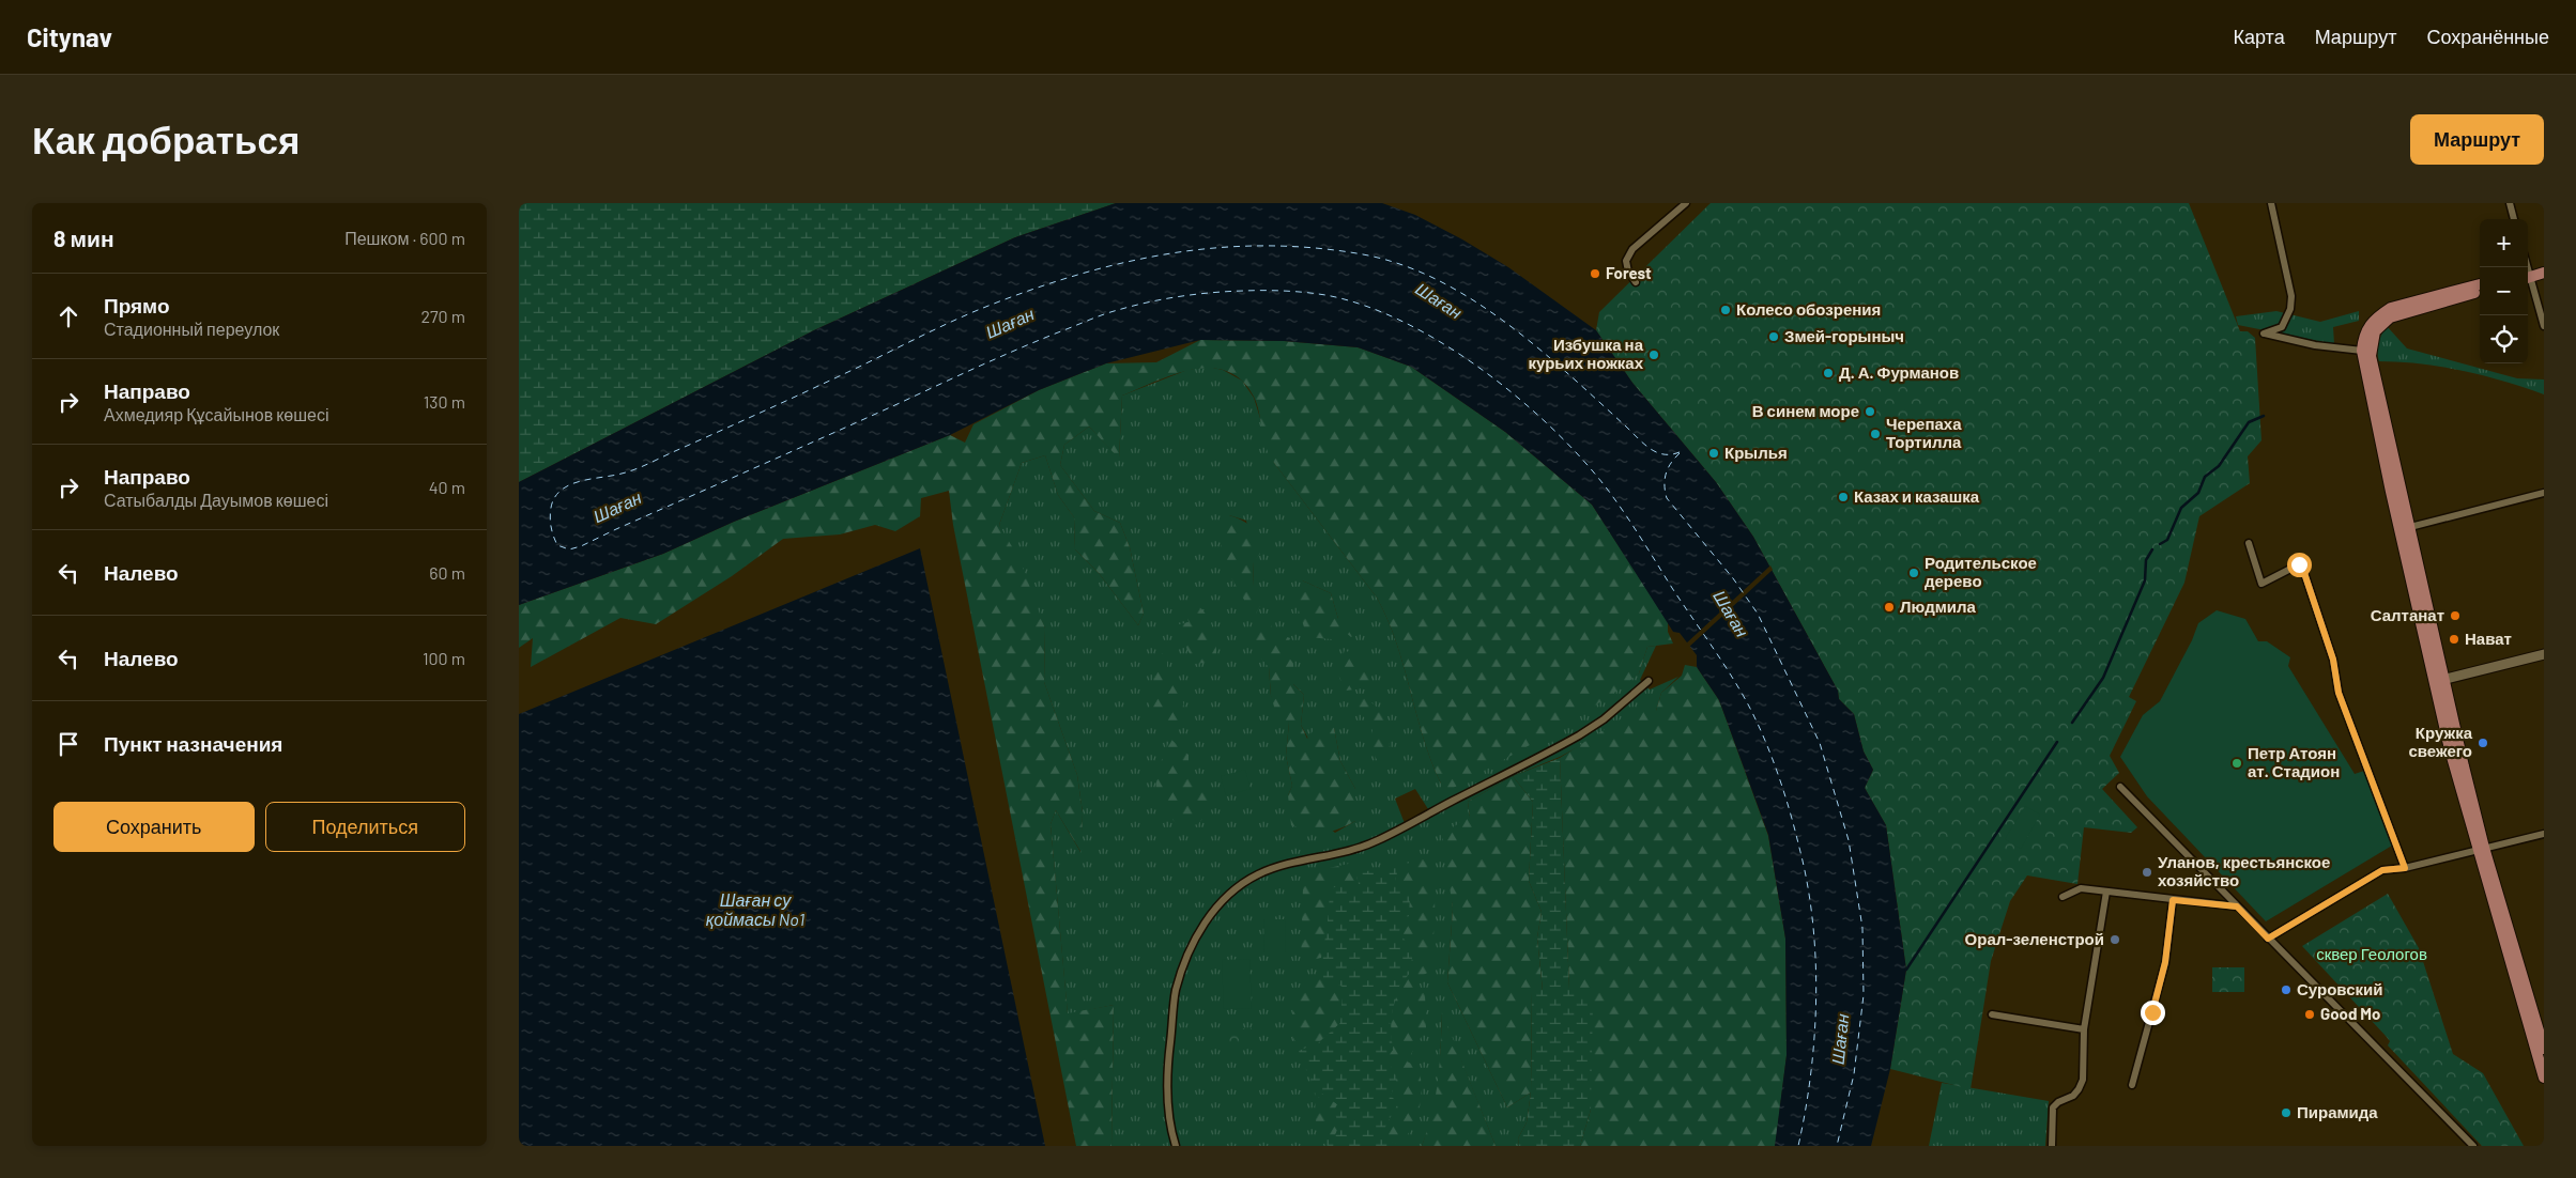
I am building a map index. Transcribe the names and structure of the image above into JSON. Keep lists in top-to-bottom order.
{
  "water": ["Шаған", "Шаған су қоймасы No1"],
  "parks": ["сквер Геологов"],
  "places": [
    "Forest",
    "Колесо обозрения",
    "Змей-горыныч",
    "Избушка на курьих ножках",
    "Д. А. Фурманов",
    "В синем море",
    "Черепаха Тортилла",
    "Крылья",
    "Казах и казашка",
    "Родительское дерево",
    "Людмила",
    "Салтанат",
    "Нават",
    "Кружка свежего",
    "Петр Атоян ат. Стадион",
    "Уланов, крестьянское хозяйство",
    "Орал-зеленстрой",
    "Суровский",
    "Good Mo",
    "Пирамида"
  ],
  "page": {
    "header": "Citynav",
    "nav": ["Карта", "Маршрут", "Сохранённые"],
    "buttons": [
      "Маршрут",
      ["Сохранить", "Поделиться"]
    ],
    "title": "Как добраться",
    "heading": ["8 мин", "Пешком · 600 m"],
    "map_buttons": ["+", "−"],
    "list": [
      ["Прямо", "Стадионный переулок", "270 m"],
      ["Направо", "Ахмедияр Құсайынов көшесі", "130 m"],
      ["Направо", "Сатыбалды Дауымов көшесі", "40 m"],
      ["Налево", "60 m"],
      ["Налево", "100 m"],
      "Пункт назначения"
    ]
  }
}
